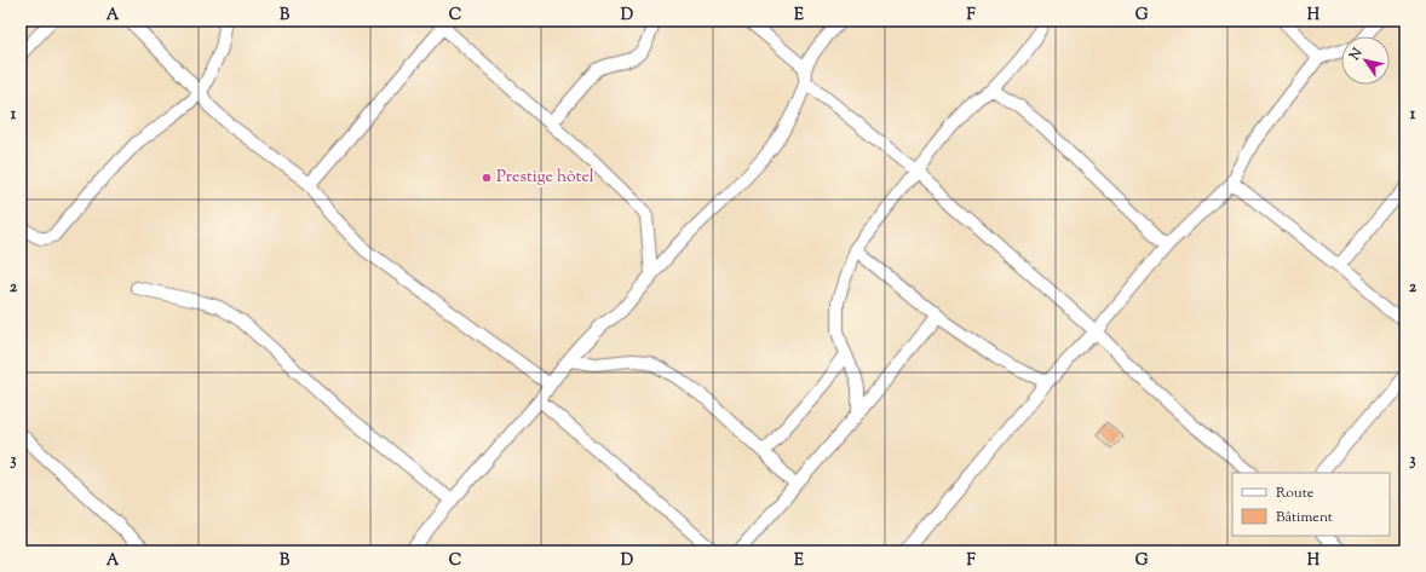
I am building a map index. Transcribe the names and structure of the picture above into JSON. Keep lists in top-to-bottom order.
{
  "places": ["Prestige hôtel"],
  "legend": ["Route", "Bâtiment"],
  "north": "top left",
  "grid": {
    "columns": [
      "A",
      "B",
      "C",
      "D",
      "E",
      "F",
      "G",
      "H"
    ],
    "rows": ["1", "2", "3"]
  }
}
